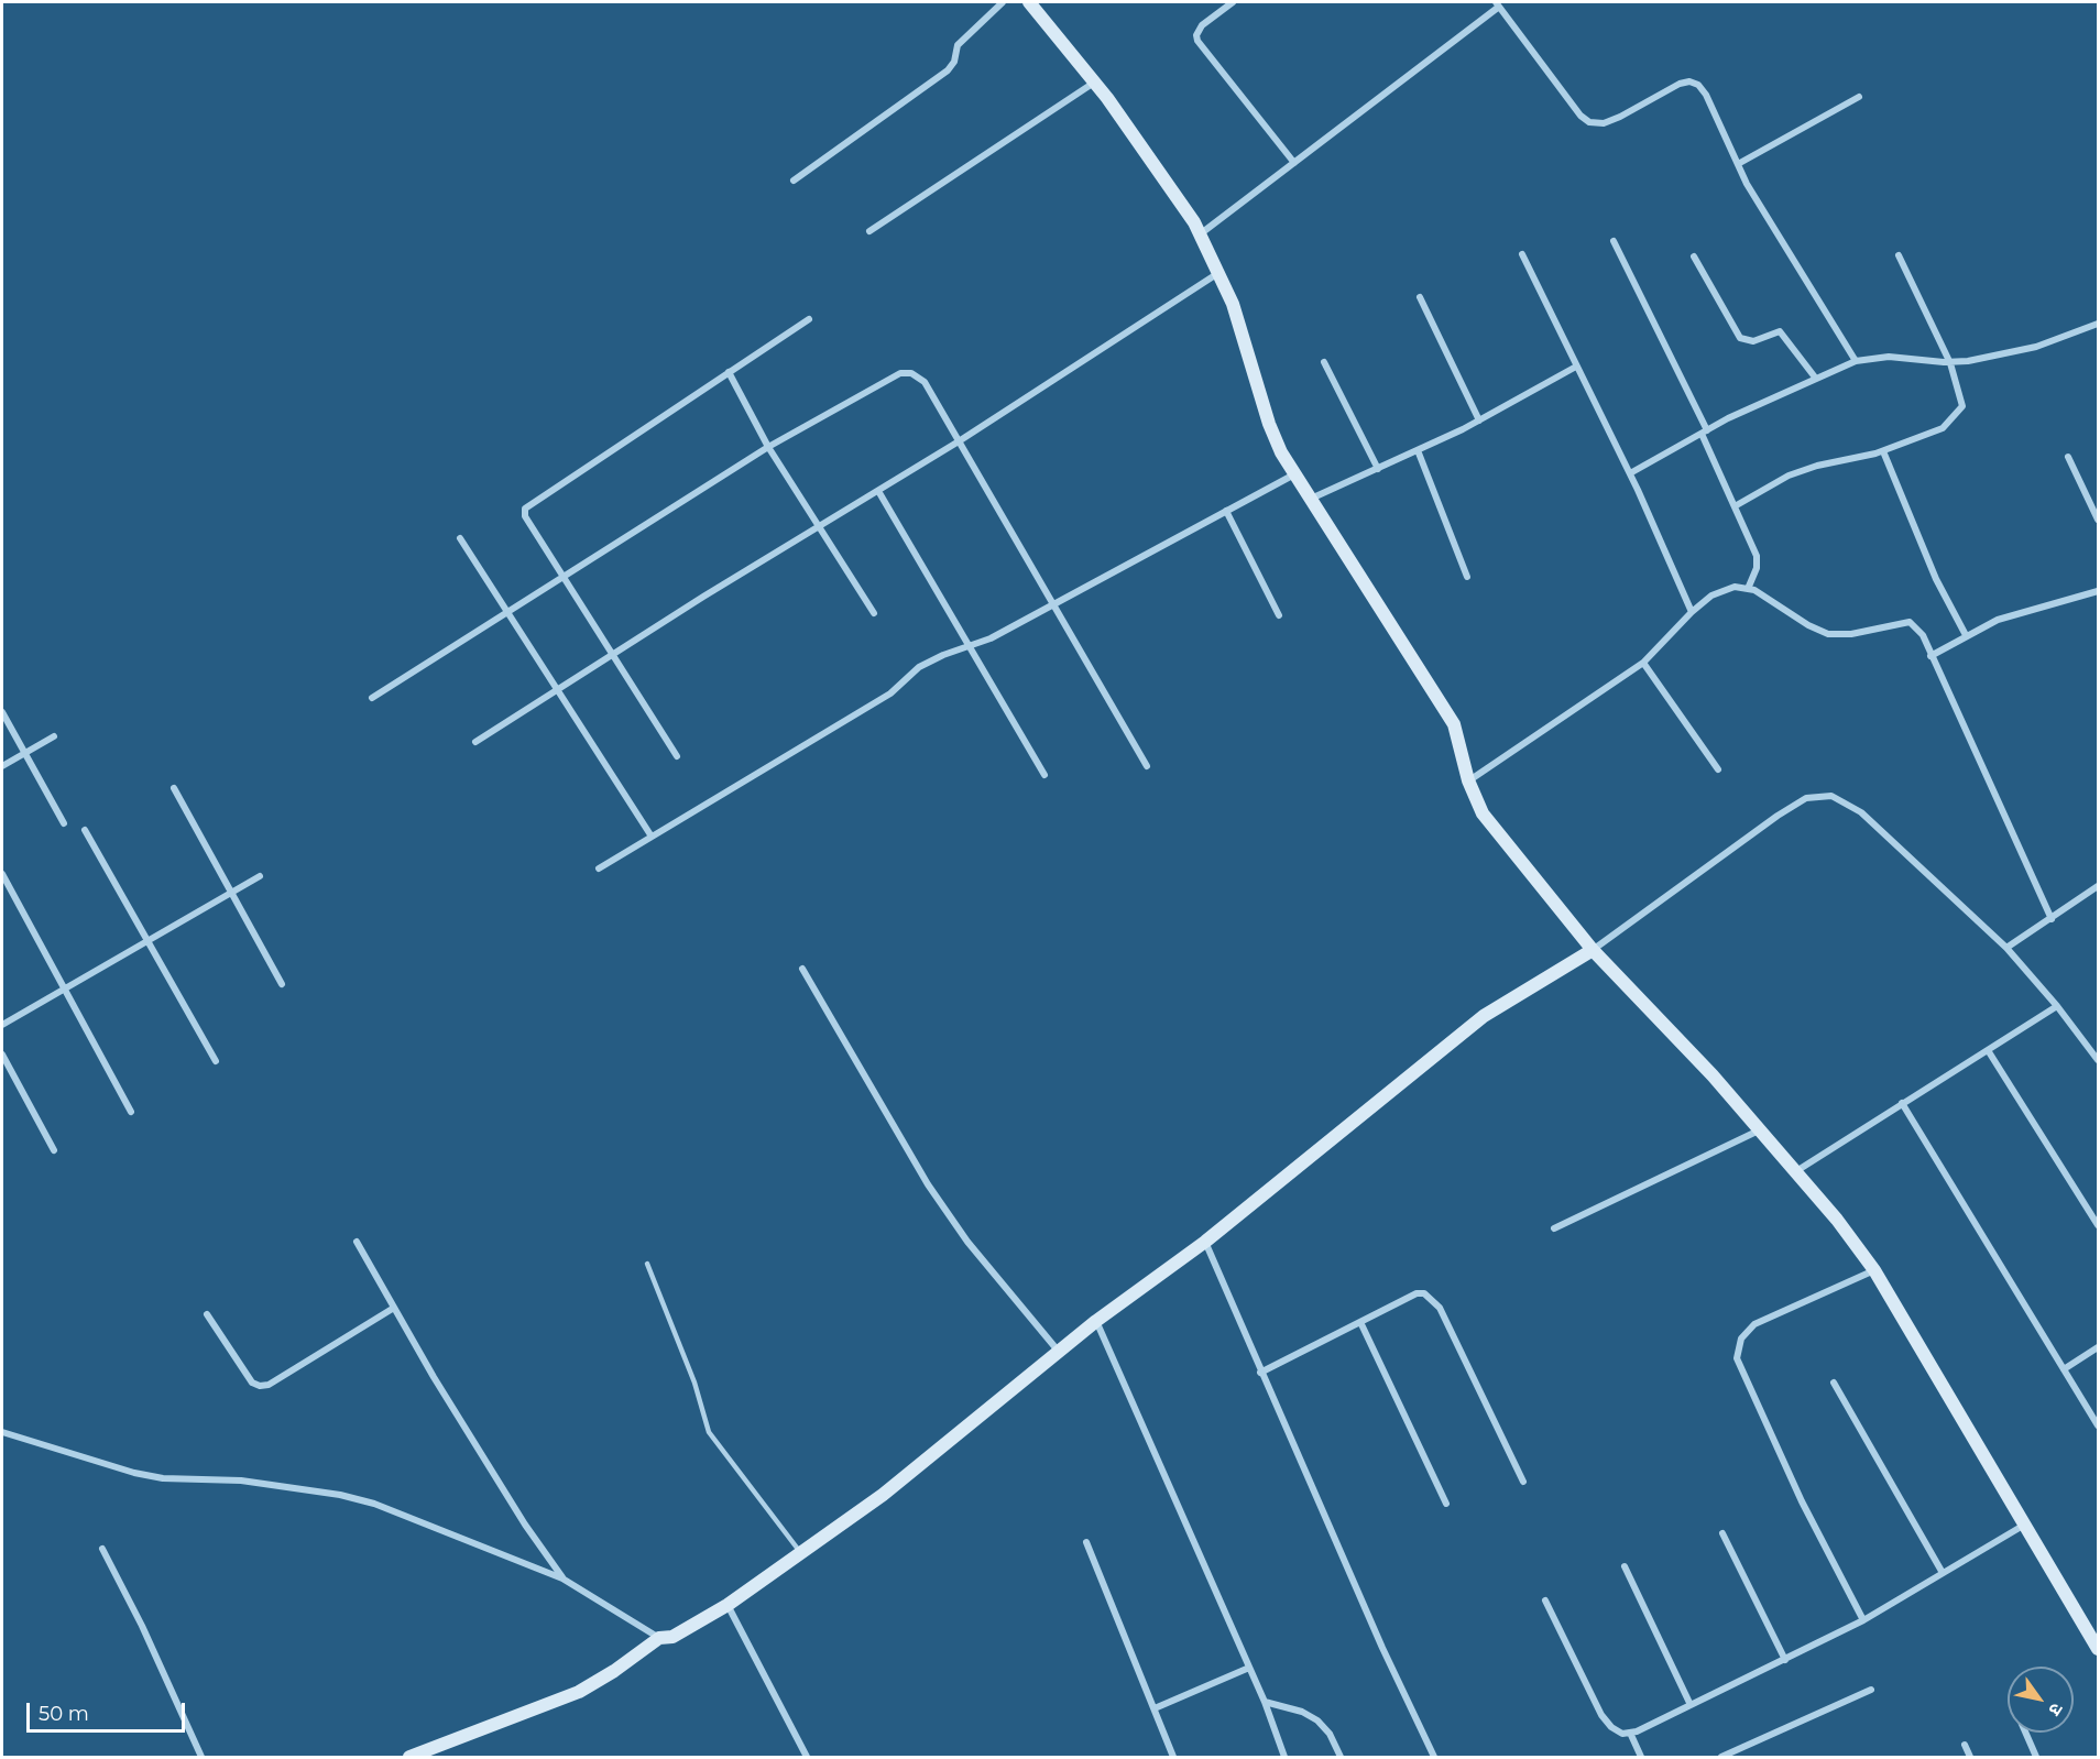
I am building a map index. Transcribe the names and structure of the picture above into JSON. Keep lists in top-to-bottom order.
{
  "scale_bar": "50 m",
  "north": "bottom right"
}
